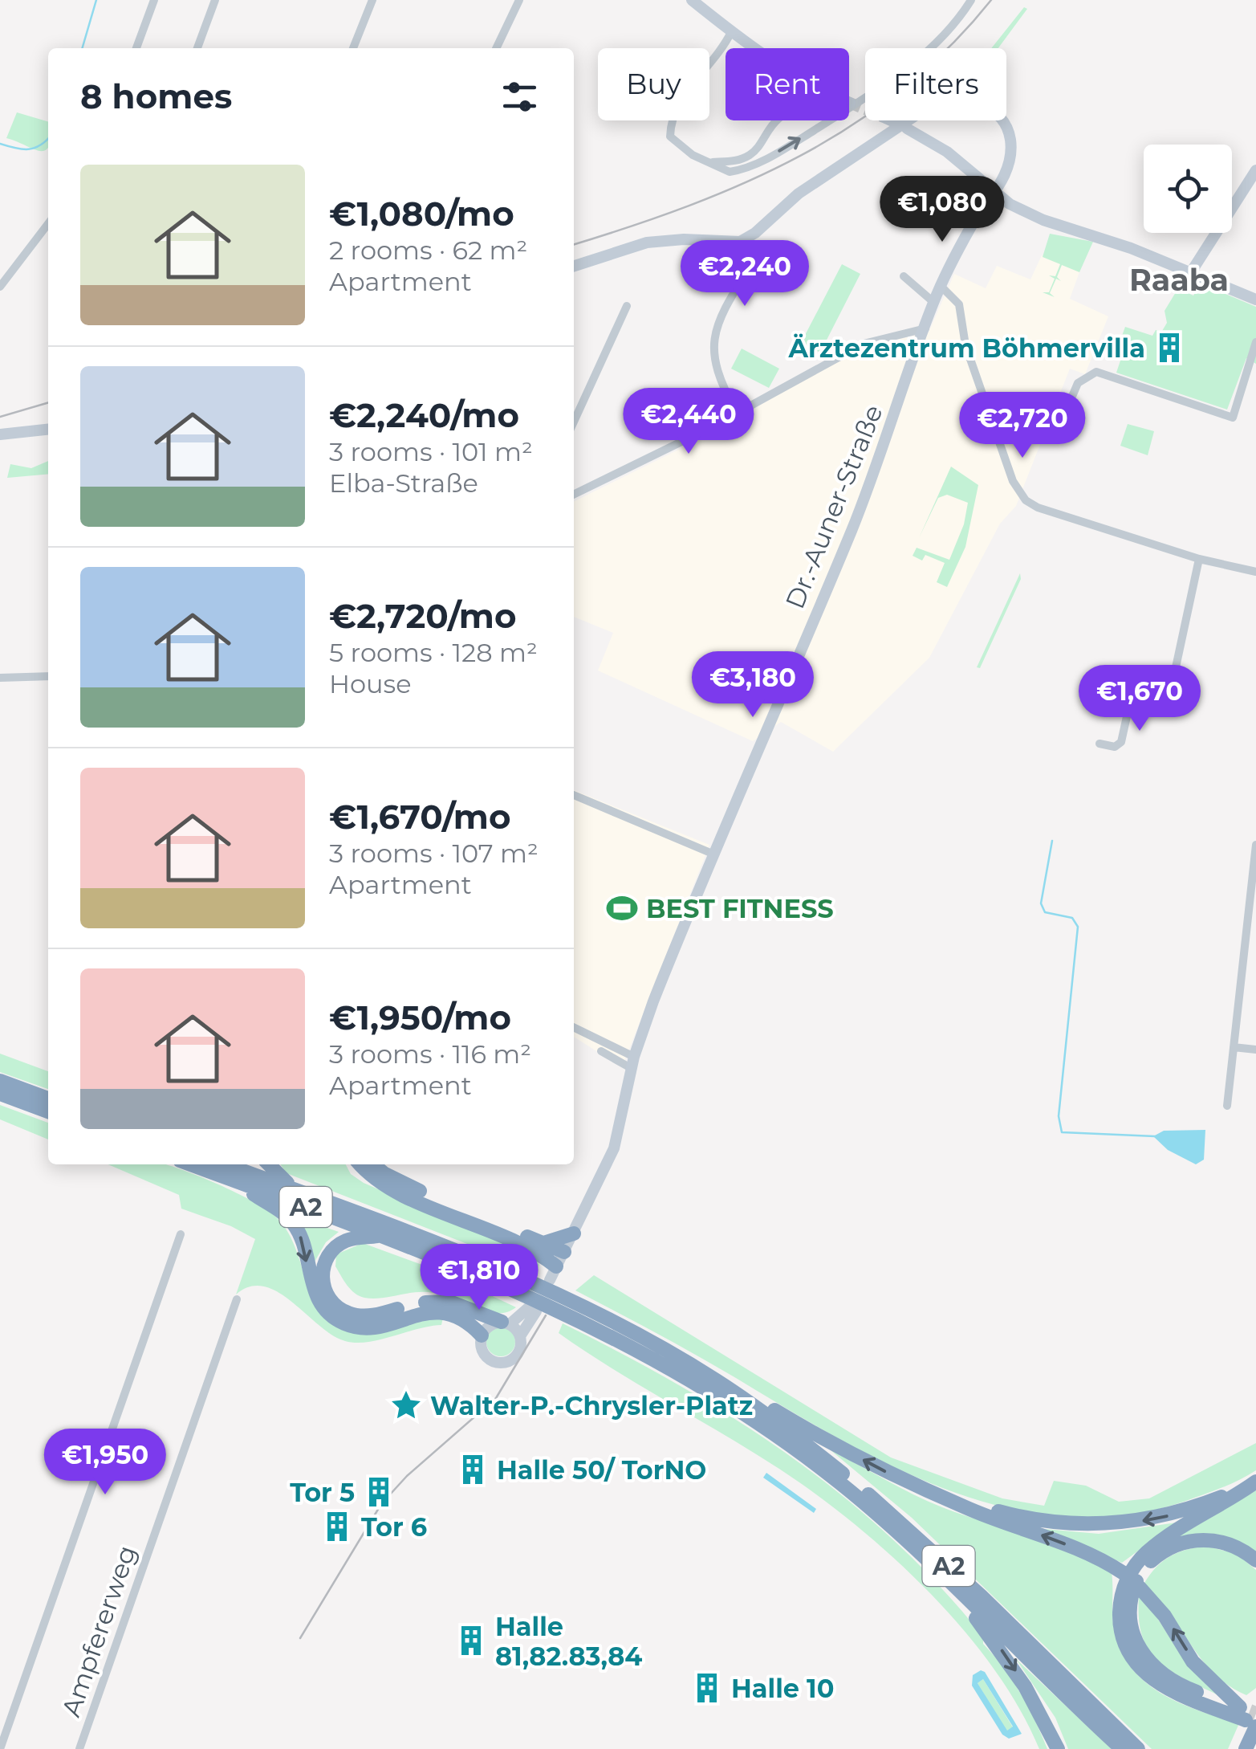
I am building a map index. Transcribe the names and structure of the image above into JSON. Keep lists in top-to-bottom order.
{
  "streets": {
    "highway": ["A2"],
    "main road": ["Dr.-Auner-Straße"],
    "street": ["Ampfererweg"]
  },
  "districts": ["Raaba"],
  "places": {
    "building": [
      "Ärztezentrum Böhmervilla",
      "Halle 50/ TorNO",
      "Tor 5",
      "Tor 6",
      "Halle 81,82.83,84",
      "Halle 10"
    ],
    "sports": ["BEST FITNESS"],
    "place": ["Walter-P.-Chrysler-Platz"]
  },
  "page": {
    "chip": ["Buy", "Rent", "Filters"],
    "heading": "8 homes",
    "list": [
      {
        "name": "€1,080/mo",
        "note": "2 rooms · 62 m² · Apartment"
      },
      {
        "name": "€2,240/mo",
        "note": "3 rooms · 101 m² · Elba-Straße"
      },
      {
        "name": "€2,720/mo",
        "note": "5 rooms · 128 m² · House"
      },
      {
        "name": "€1,670/mo",
        "note": "3 rooms · 107 m² · Apartment"
      },
      {
        "name": "€1,950/mo",
        "note": "3 rooms · 116 m² · Apartment"
      }
    ],
    "price": [
      "€1,080",
      "€2,240",
      "€2,440",
      "€2,720",
      "€3,180",
      "€1,670",
      "€1,810",
      "€1,950"
    ]
  }
}
